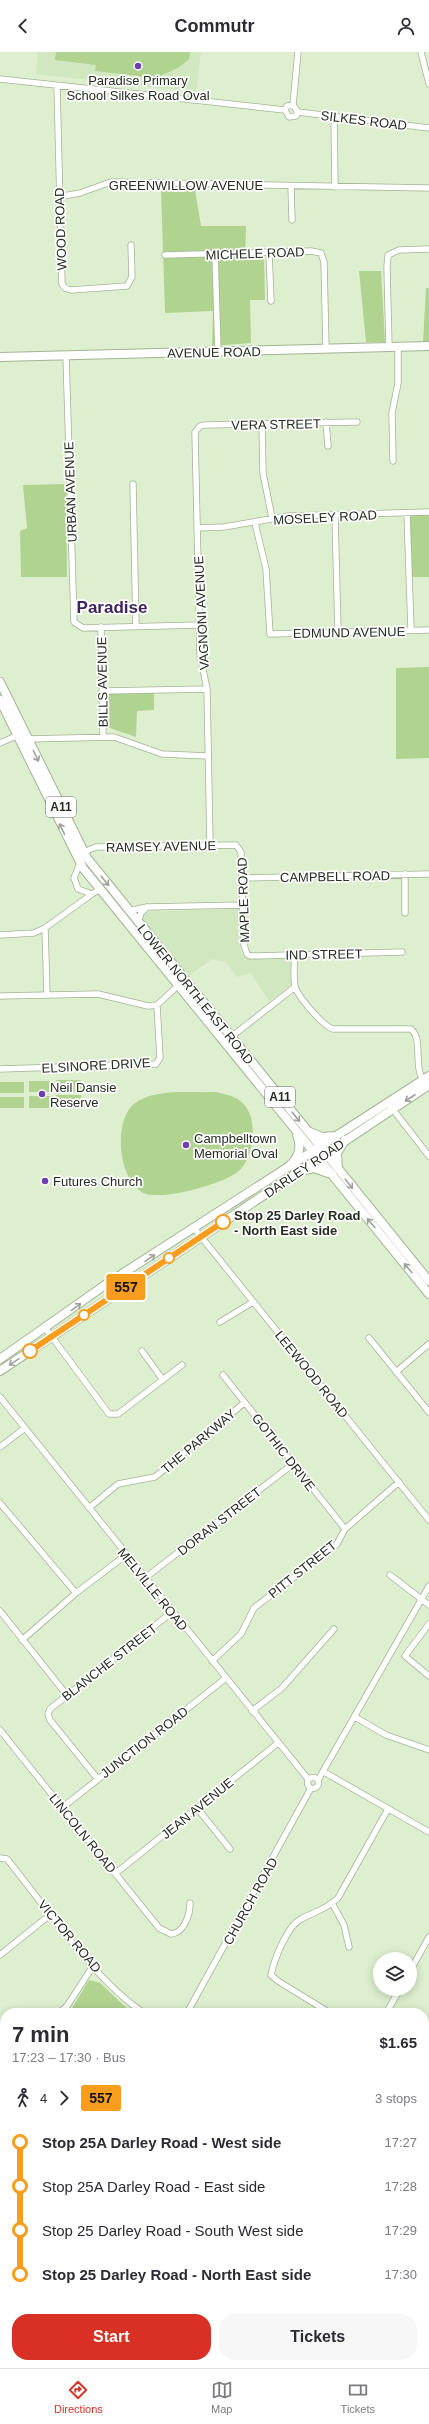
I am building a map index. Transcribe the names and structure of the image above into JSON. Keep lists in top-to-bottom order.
{
  "streets": {
    "main road": [
      "AVENUE ROAD",
      "A11",
      "LOWER NORTH EAST ROAD",
      "DARLEY ROAD"
    ],
    "street": [
      "SILKES ROAD",
      "GREENWILLOW AVENUE",
      "WOOD ROAD",
      "MICHELE ROAD",
      "VERA STREET",
      "URBAN AVENUE",
      "MOSELEY ROAD",
      "VAGNONI AVENUE",
      "EDMUND AVENUE",
      "BILLS AVENUE",
      "RAMSEY AVENUE",
      "CAMPBELL ROAD",
      "MAPLE ROAD",
      "IND STREET",
      "ELSINORE DRIVE",
      "LEEWOOD ROAD",
      "THE PARKWAY",
      "GOTHIC DRIVE",
      "DORAN STREET",
      "PITT STREET",
      "MELVILLE ROAD",
      "BLANCHE STREET",
      "JUNCTION ROAD",
      "JEAN AVENUE",
      "LINCOLN ROAD",
      "CHURCH ROAD",
      "VICTOR ROAD"
    ]
  },
  "crossings": [
    ["GREENWILLOW AVENUE", "WOOD ROAD"],
    ["MICHELE ROAD", "AVENUE ROAD"],
    ["AVENUE ROAD", "URBAN AVENUE"],
    ["VERA STREET", "VAGNONI AVENUE"],
    ["URBAN AVENUE", "BILLS AVENUE"],
    ["MOSELEY ROAD", "VAGNONI AVENUE"],
    ["MOSELEY ROAD", "EDMUND AVENUE"],
    ["VAGNONI AVENUE", "RAMSEY AVENUE"],
    ["RAMSEY AVENUE", "MAPLE ROAD"],
    ["RAMSEY AVENUE", "LOWER NORTH EAST ROAD"],
    ["CAMPBELL ROAD", "MAPLE ROAD"],
    ["MAPLE ROAD", "IND STREET"],
    ["LOWER NORTH EAST ROAD", "DARLEY ROAD"],
    ["DARLEY ROAD", "LEEWOOD ROAD"],
    ["LEEWOOD ROAD", "PITT STREET"],
    ["THE PARKWAY", "GOTHIC DRIVE"],
    ["THE PARKWAY", "MELVILLE ROAD"],
    ["GOTHIC DRIVE", "DORAN STREET"],
    ["GOTHIC DRIVE", "PITT STREET"],
    ["DORAN STREET", "MELVILLE ROAD"],
    ["PITT STREET", "MELVILLE ROAD"],
    ["MELVILLE ROAD", "BLANCHE STREET"],
    ["MELVILLE ROAD", "JUNCTION ROAD"],
    ["MELVILLE ROAD", "JEAN AVENUE"],
    ["MELVILLE ROAD", "CHURCH ROAD"],
    ["BLANCHE STREET", "JUNCTION ROAD"],
    ["JUNCTION ROAD", "LINCOLN ROAD"],
    ["JEAN AVENUE", "LINCOLN ROAD"]
  ],
  "districts": ["Paradise"],
  "places": [
    "Paradise Primary School Silkes Road Oval",
    "Neil Dansie Reserve",
    "Campbelltown Memorial Oval",
    "Futures Church",
    "Stop 25 Darley Road - North East side"
  ],
  "lines": ["bus line 557"],
  "page": {
    "header": "Commutr",
    "on_map": "557",
    "heading": ["7 min", "17:23 – 17:30 · Bus", "$1.65"],
    "legs": ["4", "557", "3 stops"],
    "list": [
      {
        "name": "Stop 25A Darley Road - West side",
        "value": "17:27"
      },
      {
        "name": "Stop 25A Darley Road - East side",
        "value": "17:28"
      },
      {
        "name": "Stop 25 Darley Road - South West side",
        "value": "17:29"
      },
      {
        "name": "Stop 25 Darley Road - North East side",
        "value": "17:30"
      }
    ],
    "buttons": ["Start", "Tickets"],
    "tabs": ["Directions", "Map", "Tickets"]
  }
}
